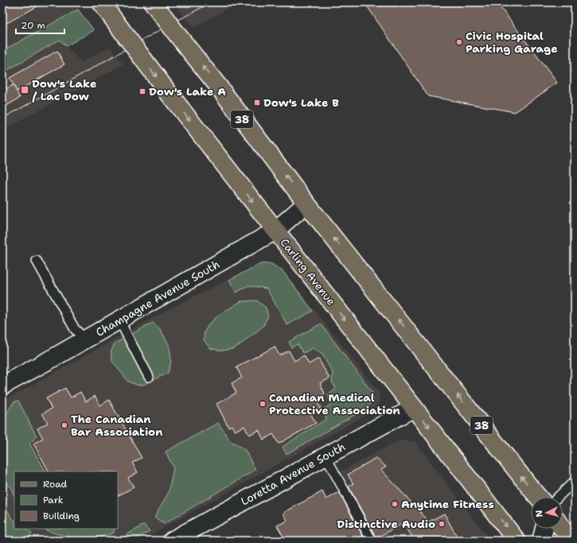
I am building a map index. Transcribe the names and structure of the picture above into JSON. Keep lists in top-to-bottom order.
{
  "streets": {
    "main road": ["38", "Carling Avenue"],
    "street": ["Champagne Avenue South", "Loretta Avenue South"]
  },
  "crossings": [
    ["38", "Champagne Avenue South"],
    ["Carling Avenue", "Champagne Avenue South"],
    ["Carling Avenue", "Loretta Avenue South"]
  ],
  "places": {
    "other": [
      "Civic Hospital Parking Garage",
      "Canadian Medical Protective Association",
      "The Canadian Bar Association",
      "Anytime Fitness",
      "Distinctive Audio"
    ],
    "transit": ["Dow's Lake / Lac Dow", "Dow's Lake A", "Dow's Lake B"]
  },
  "legend": ["Road", "Park", "Building"],
  "scale_bar": "20 m",
  "north": "left"
}
